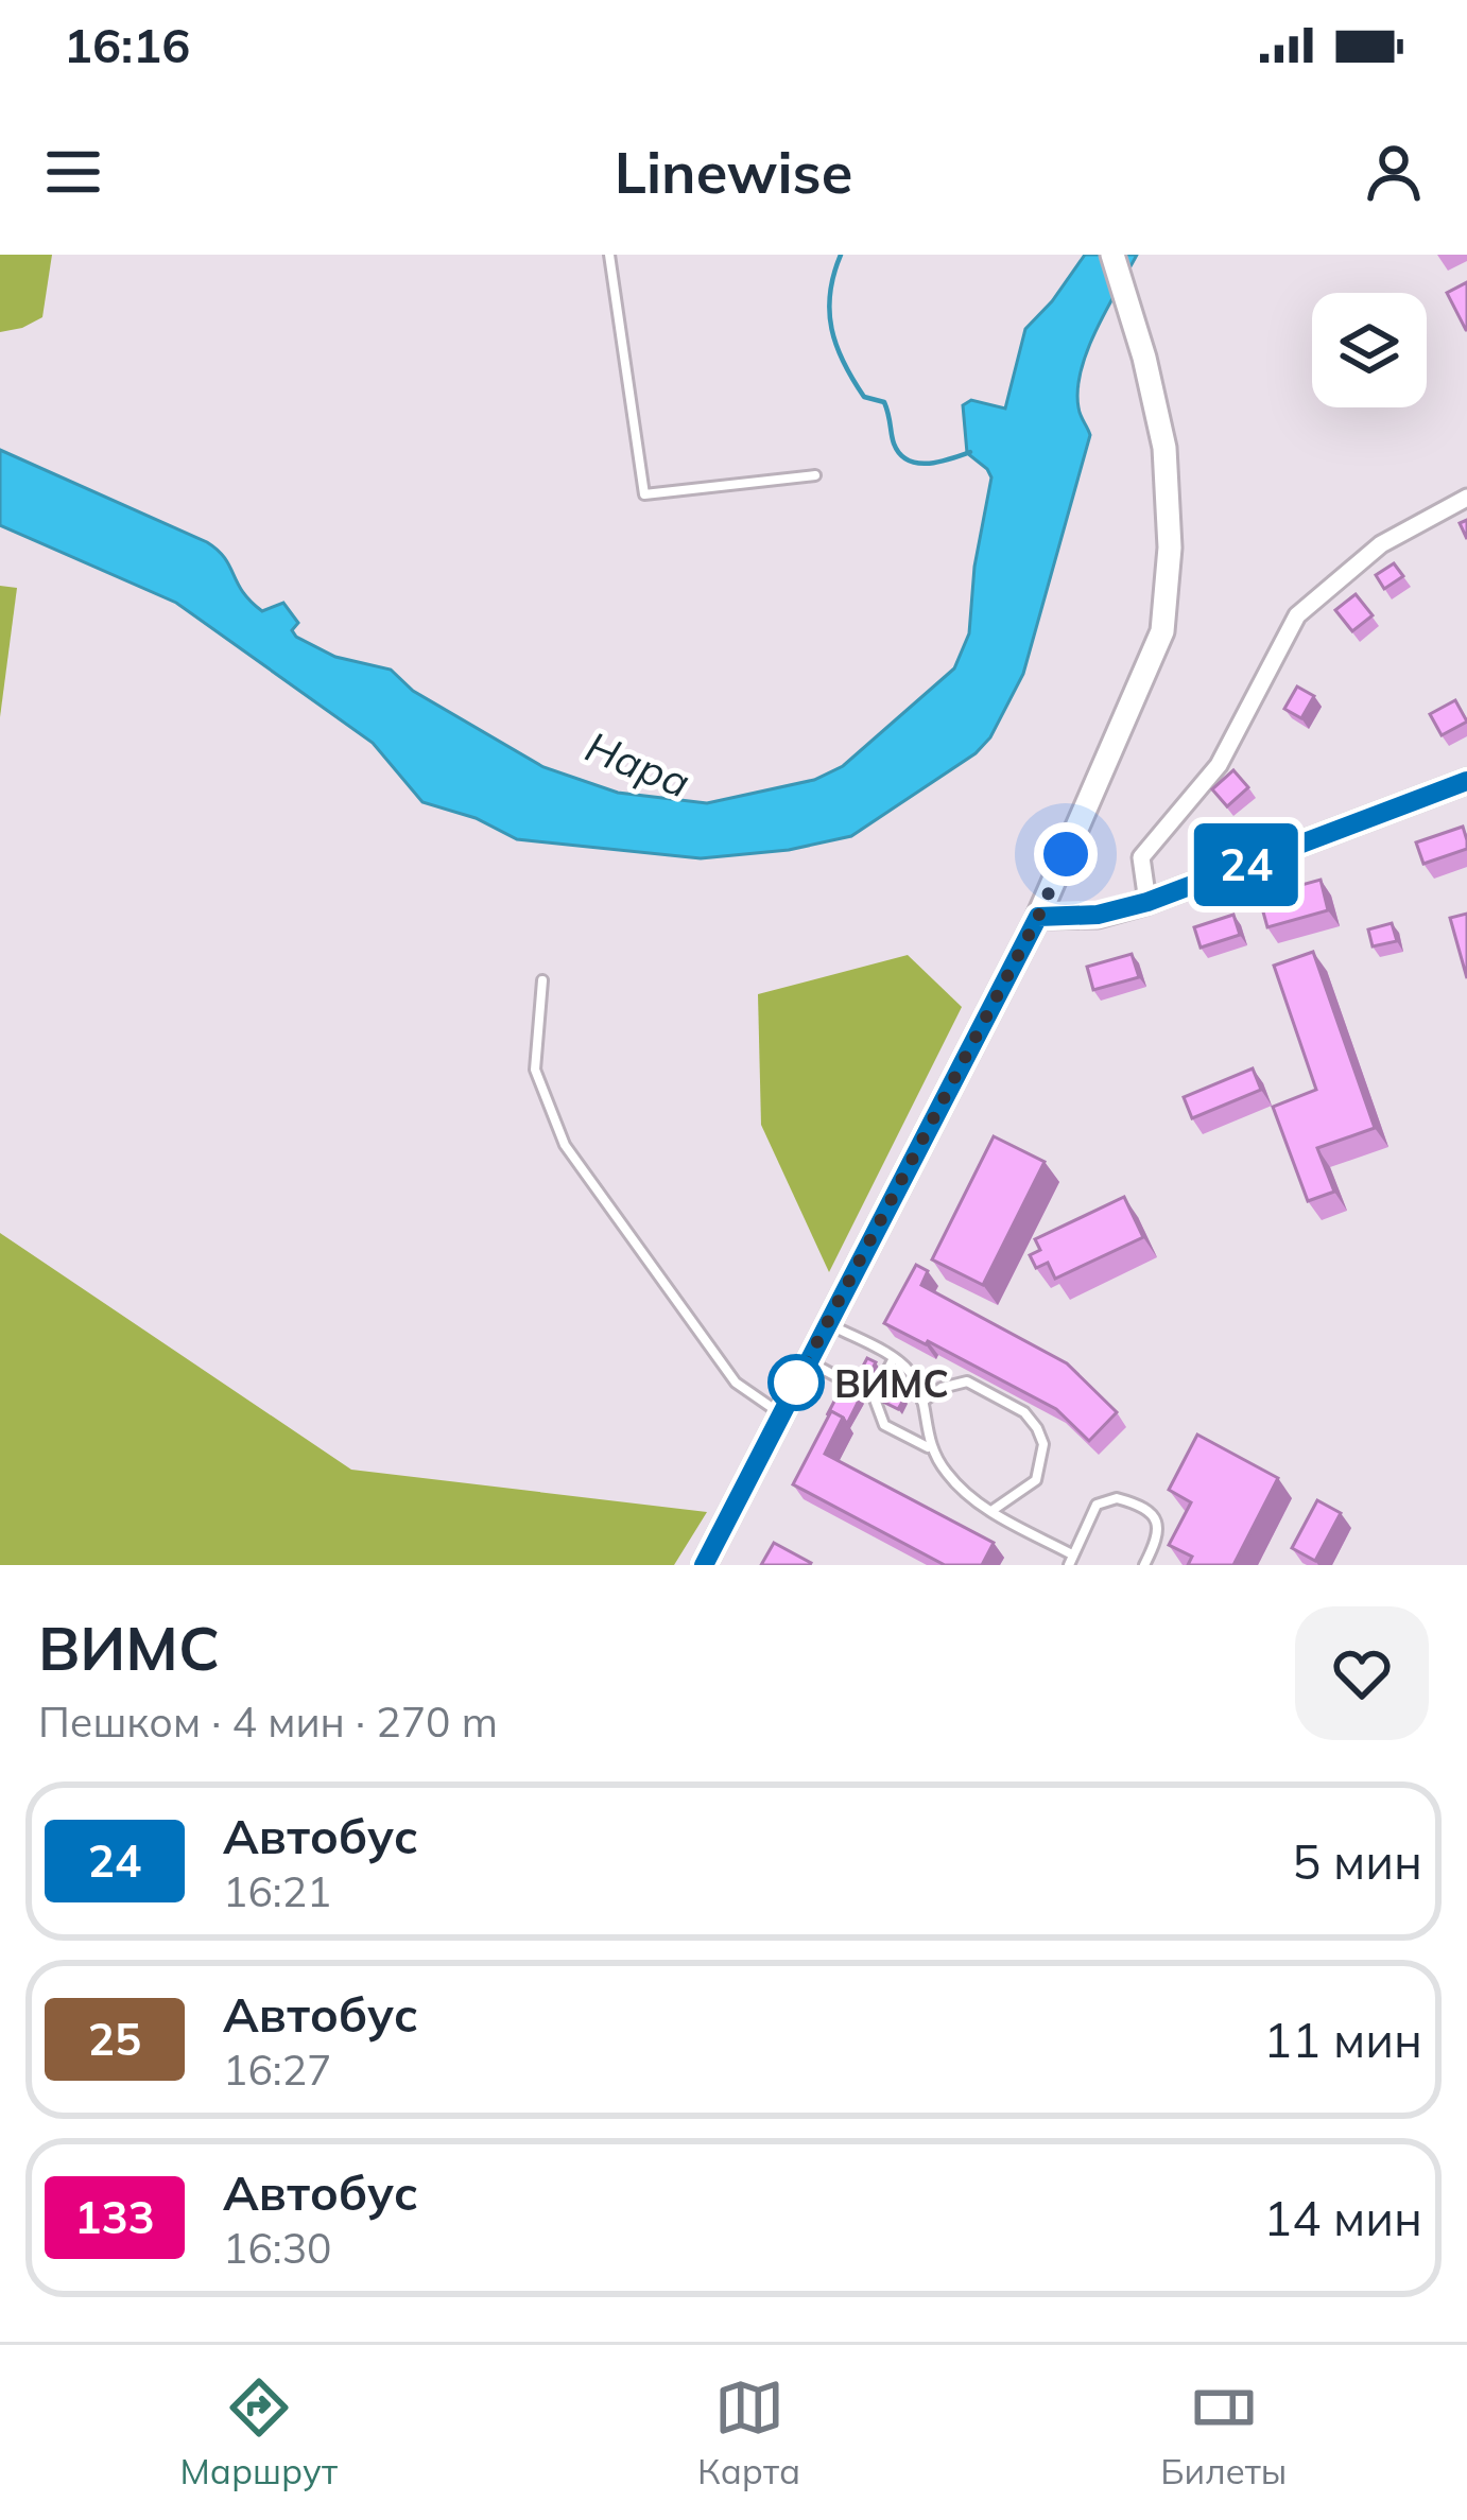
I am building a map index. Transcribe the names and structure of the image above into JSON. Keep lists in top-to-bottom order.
{
  "water": ["Нара"],
  "places": ["ВИМС"],
  "lines": ["bus line 24"],
  "page": {
    "status": "16:16",
    "header": "Linewise",
    "on_map": "24",
    "heading": ["ВИМС", "Пешком · 4 мин · 270 m"],
    "list": [
      {
        "mark": "24",
        "name": "Автобус",
        "note": "16:21",
        "value": "5 мин"
      },
      {
        "mark": "25",
        "name": "Автобус",
        "note": "16:27",
        "value": "11 мин"
      },
      {
        "mark": "133",
        "name": "Автобус",
        "note": "16:30",
        "value": "14 мин"
      }
    ],
    "tabs": ["Маршрут", "Карта", "Билеты"]
  }
}
